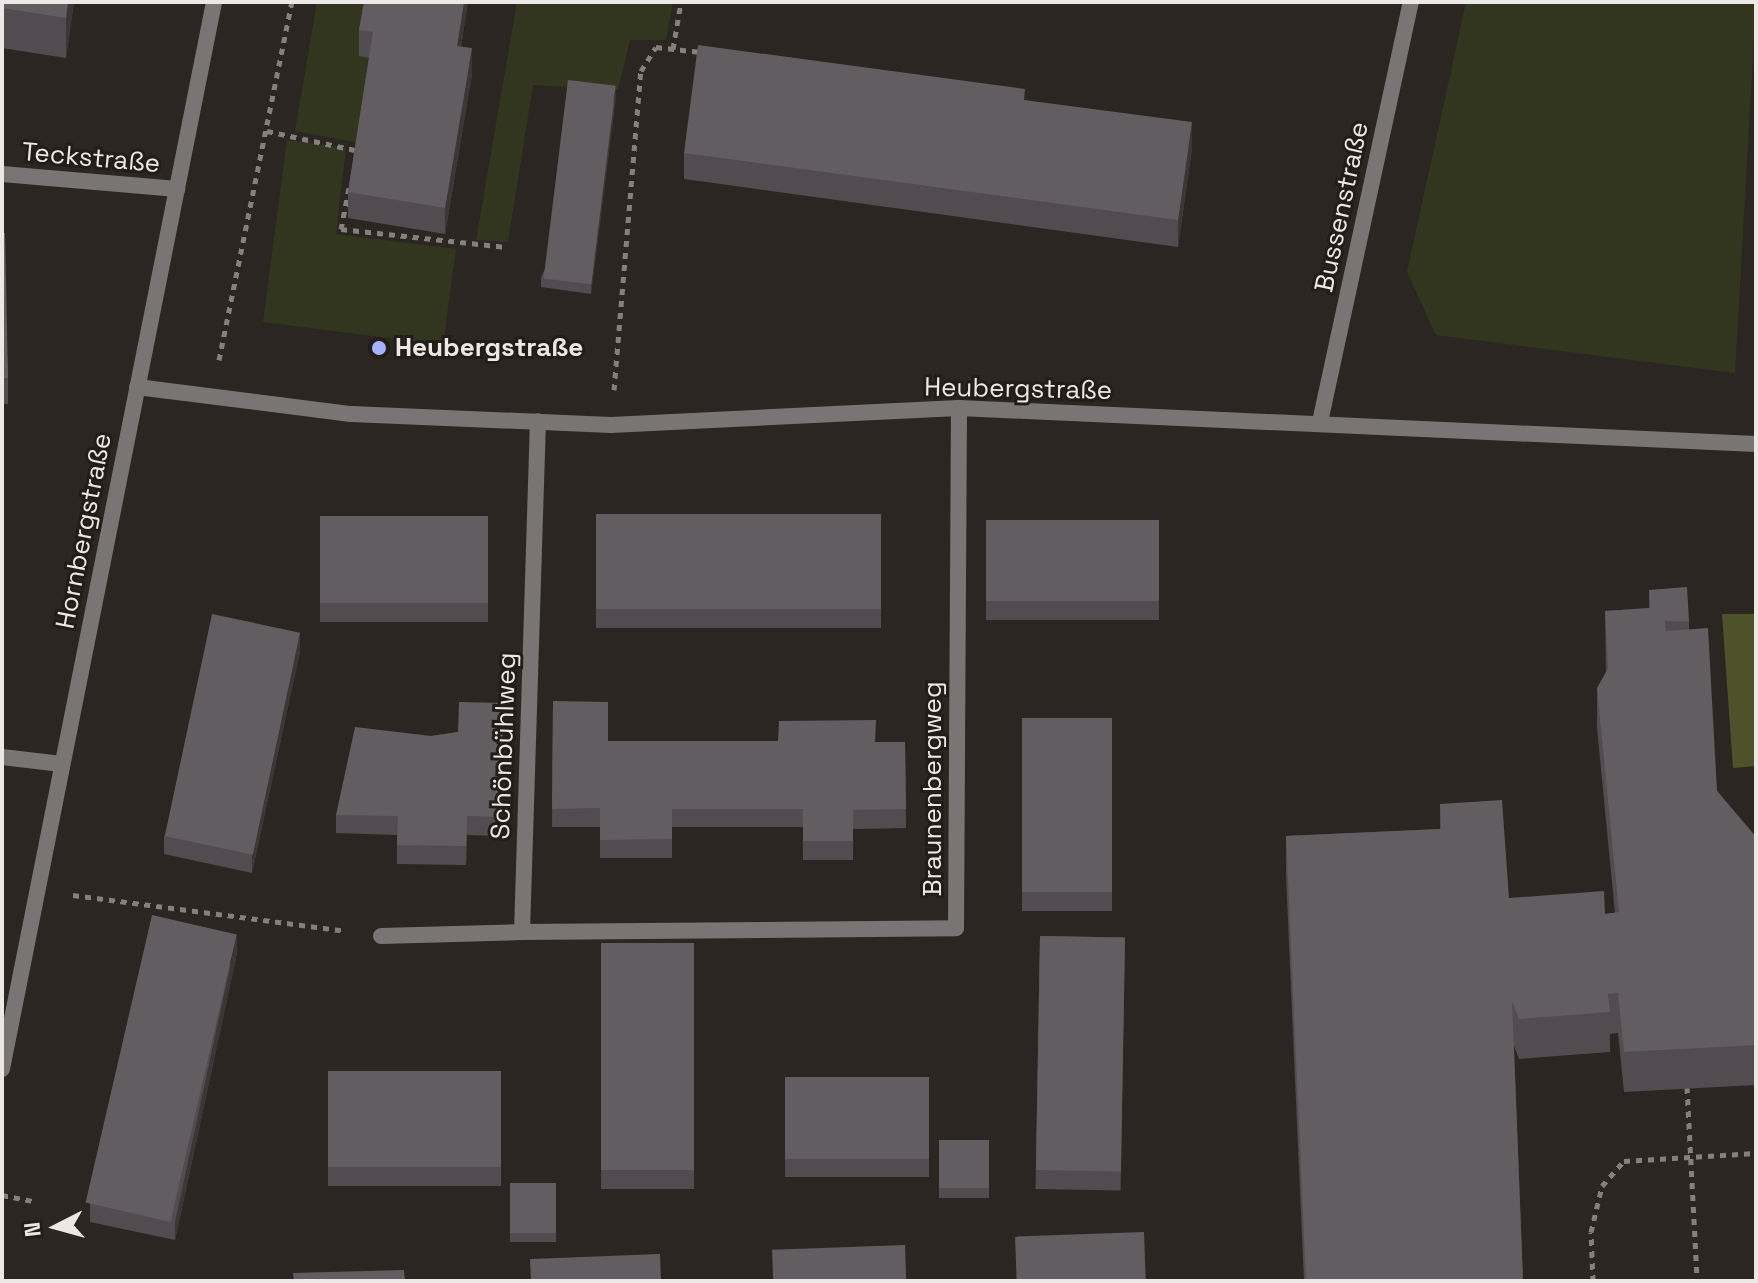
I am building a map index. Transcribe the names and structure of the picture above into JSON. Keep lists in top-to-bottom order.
{
  "streets": {
    "street": [
      "Teckstraße",
      "Bussenstraße",
      "Heubergstraße",
      "Hornbergstraße",
      "Schönbühlweg",
      "Braunenbergweg"
    ]
  },
  "crossings": [
    ["Teckstraße", "Hornbergstraße"],
    ["Bussenstraße", "Heubergstraße"],
    ["Heubergstraße", "Hornbergstraße"],
    ["Heubergstraße", "Schönbühlweg"],
    ["Heubergstraße", "Braunenbergweg"],
    ["Schönbühlweg", "Braunenbergweg"]
  ],
  "places": ["Heubergstraße"],
  "north": "left"
}
